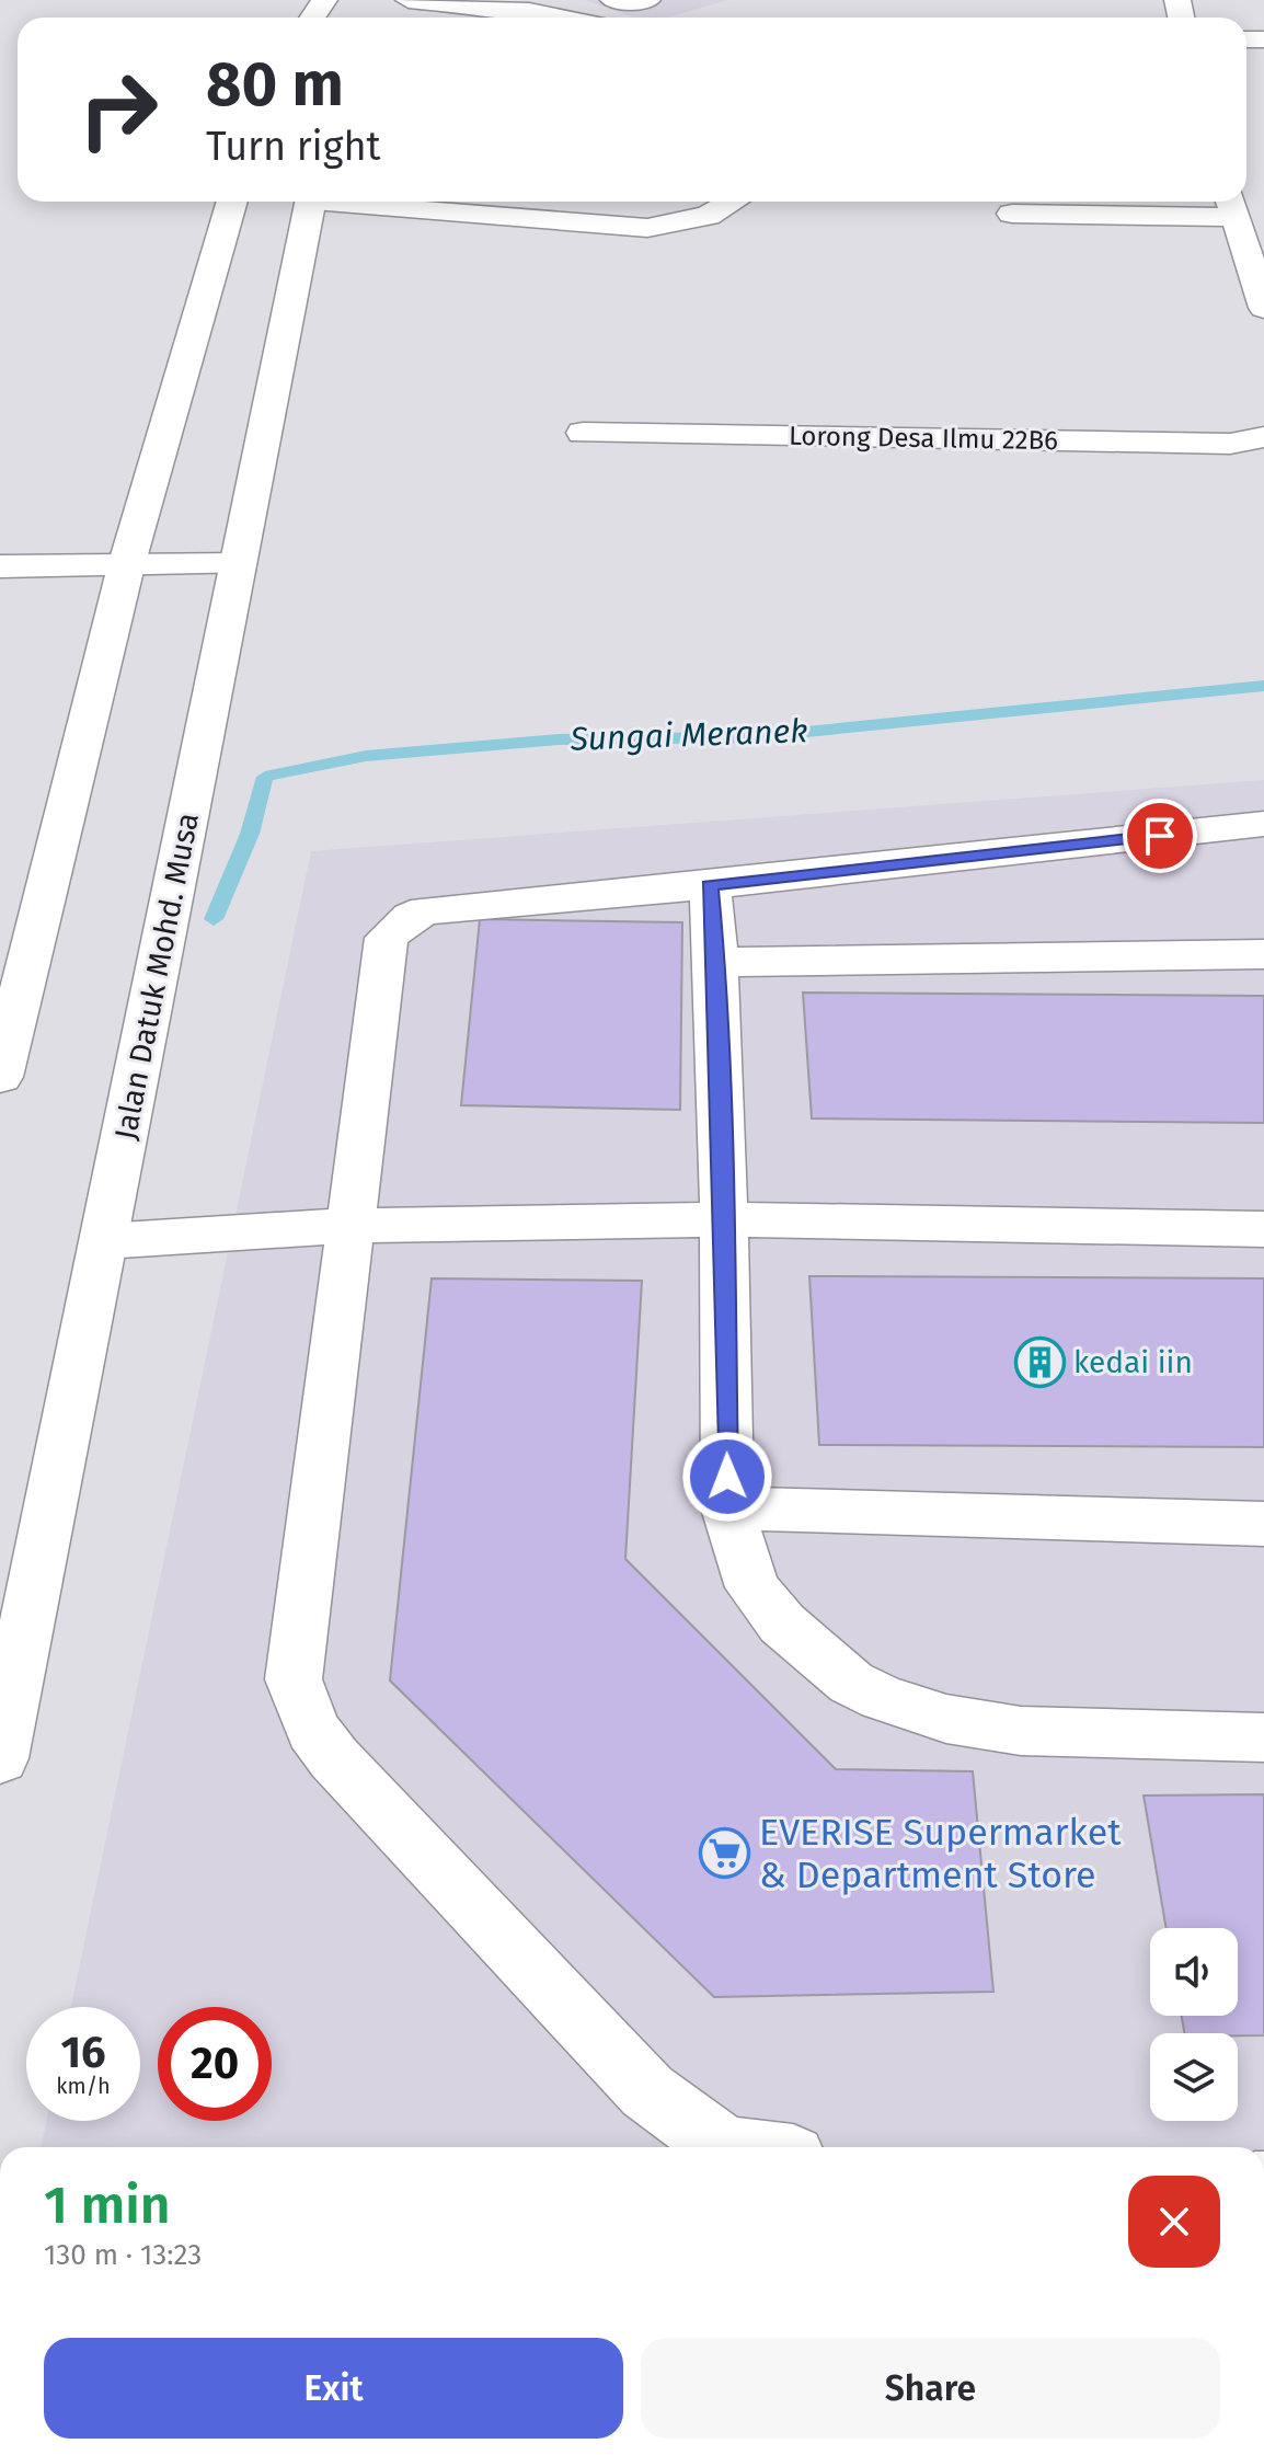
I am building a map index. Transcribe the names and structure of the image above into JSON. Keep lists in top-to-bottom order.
{
  "streets": {
    "main road": ["Lorong Desa Ilmu 22B6", "Jalan Datuk Mohd. Musa"]
  },
  "water": ["Sungai Meranek"],
  "places": {
    "building": ["kedai iin"],
    "supermarket": ["EVERISE Supermarket & Department Store"]
  },
  "page": {
    "turn": ["80 m", "Turn right"],
    "speed": "16 km/h",
    "limit": "20",
    "heading": ["1 min", "130 m · 13:23"],
    "buttons": ["Exit", "Share"]
  }
}
